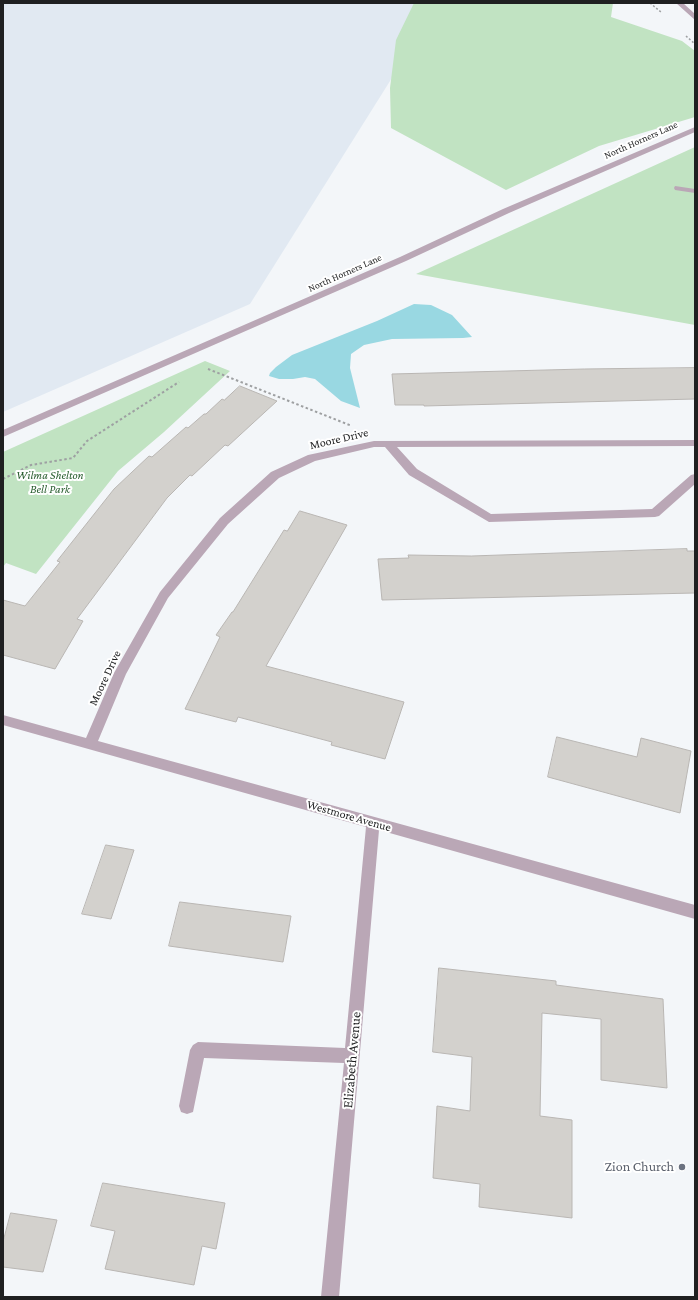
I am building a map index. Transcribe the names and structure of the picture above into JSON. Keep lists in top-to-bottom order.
{
  "streets": {
    "street": [
      "North Horners Lane",
      "Moore Drive",
      "Westmore Avenue",
      "Elizabeth Avenue"
    ]
  },
  "crossings": [
    ["Moore Drive", "Westmore Avenue"],
    ["Westmore Avenue", "Elizabeth Avenue"]
  ],
  "parks": ["Wilma Shelton Bell Park"],
  "places": ["Zion Church"]
}
